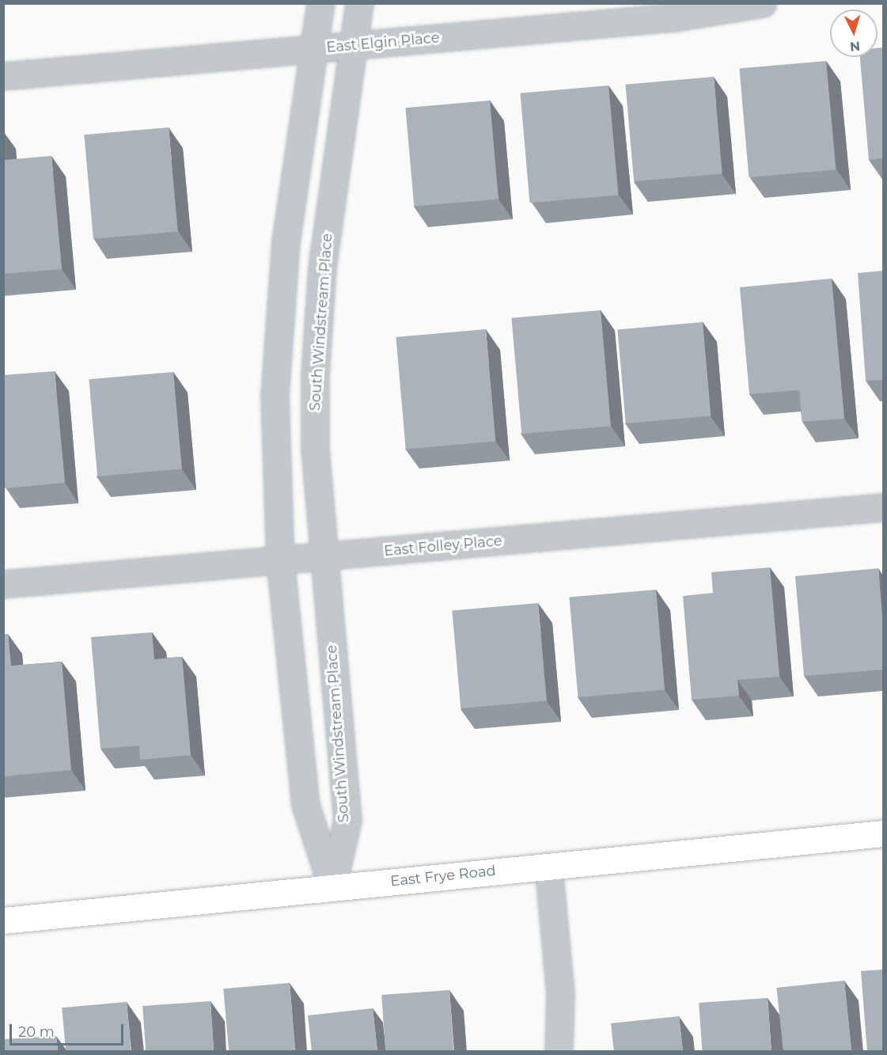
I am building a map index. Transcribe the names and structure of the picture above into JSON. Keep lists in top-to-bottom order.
{
  "streets": {
    "street": [
      "East Elgin Place",
      "South Windstream Place",
      "East Folley Place",
      "East Frye Road"
    ]
  },
  "crossings": [
    ["East Elgin Place", "South Windstream Place"],
    ["South Windstream Place", "East Folley Place"],
    ["South Windstream Place", "East Frye Road"]
  ],
  "scale_bar": "20 m",
  "north": "bottom"
}
